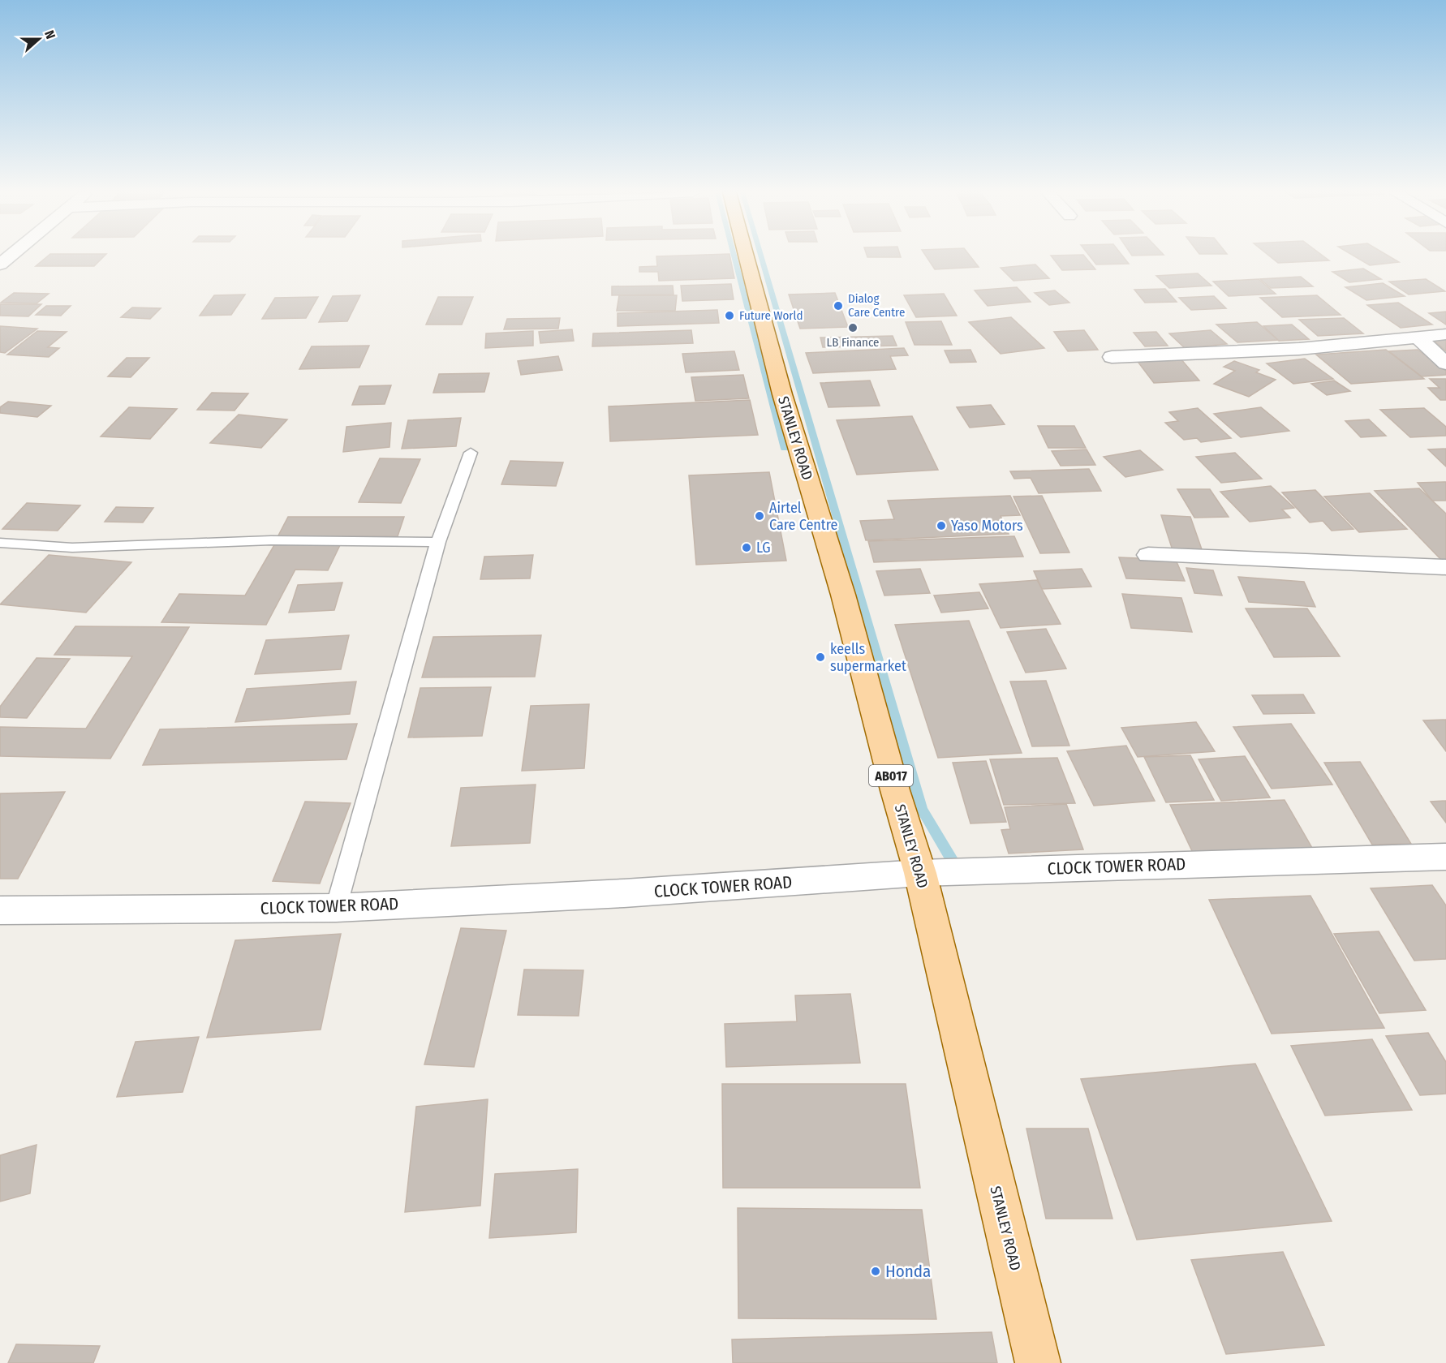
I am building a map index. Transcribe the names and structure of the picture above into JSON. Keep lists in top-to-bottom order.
{
  "streets": {
    "main road": ["STANLEY ROAD", "AB017"],
    "street": ["CLOCK TOWER ROAD"]
  },
  "crossings": [
    ["STANLEY ROAD", "CLOCK TOWER ROAD"]
  ],
  "places": [
    "Dialog Care Centre",
    "Future World",
    "LB Finance",
    "Airtel Care Centre",
    "Yaso Motors",
    "LG",
    "keells supermarket",
    "Honda"
  ],
  "north": "right"
}
